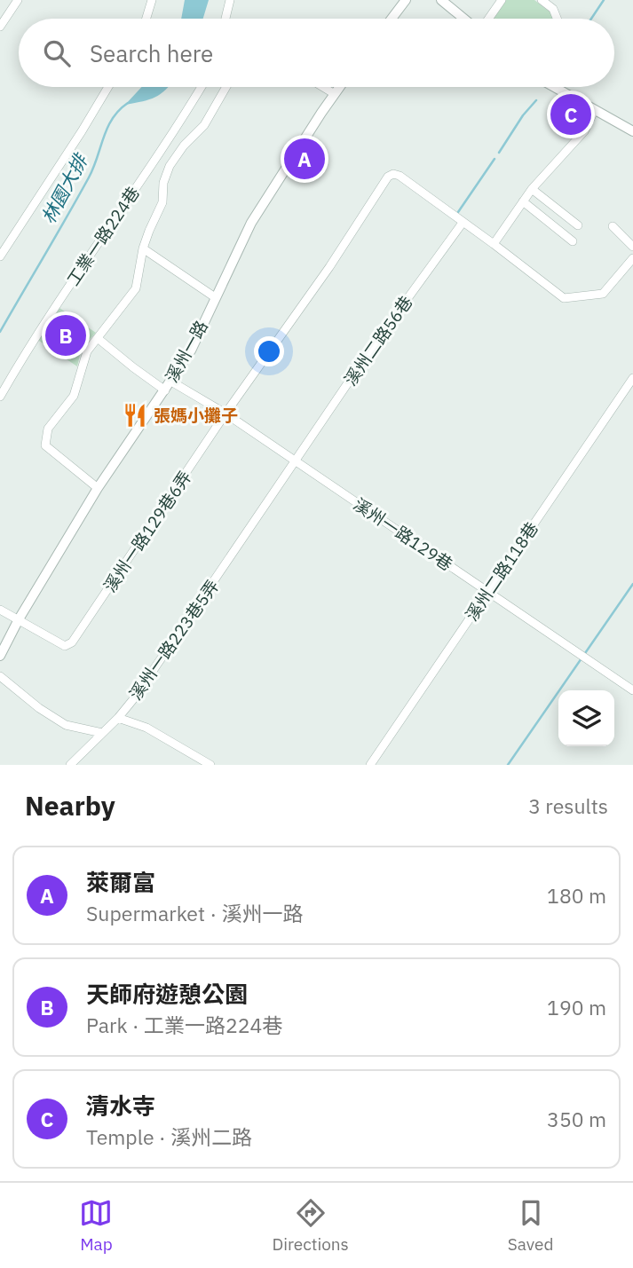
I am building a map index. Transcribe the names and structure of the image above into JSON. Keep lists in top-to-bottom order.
{
  "streets": {
    "street": [
      "工業一路224巷",
      "溪州二路56巷",
      "溪州一路",
      "溪州一路129巷6弄",
      "溪州一路129巷",
      "溪州二路118巷",
      "溪州一路223巷5弄"
    ]
  },
  "crossings": [
    ["溪州二路56巷", "溪州一路129巷"],
    ["溪州二路56巷", "溪州一路223巷5弄"],
    ["溪州一路", "溪州一路129巷6弄"],
    ["溪州一路", "溪州一路129巷"],
    ["溪州一路129巷6弄", "溪州一路129巷"],
    ["溪州一路129巷", "溪州二路118巷"]
  ],
  "water": ["林園大排"],
  "places": {
    "restaurant": ["張媽小攤子"]
  },
  "page": {
    "search": "Search here",
    "pins": ["C", "A", "B"],
    "heading": ["Nearby", "3 results"],
    "list": [
      {
        "mark": "A",
        "name": "萊爾富",
        "note": "Supermarket · 溪州一路",
        "value": "180 m"
      },
      {
        "mark": "B",
        "name": "天師府遊憩公園",
        "note": "Park · 工業一路224巷",
        "value": "190 m"
      },
      {
        "mark": "C",
        "name": "清水寺",
        "note": "Temple · 溪州二路",
        "value": "350 m"
      }
    ],
    "nav": ["Map", "Directions", "Saved"]
  }
}
